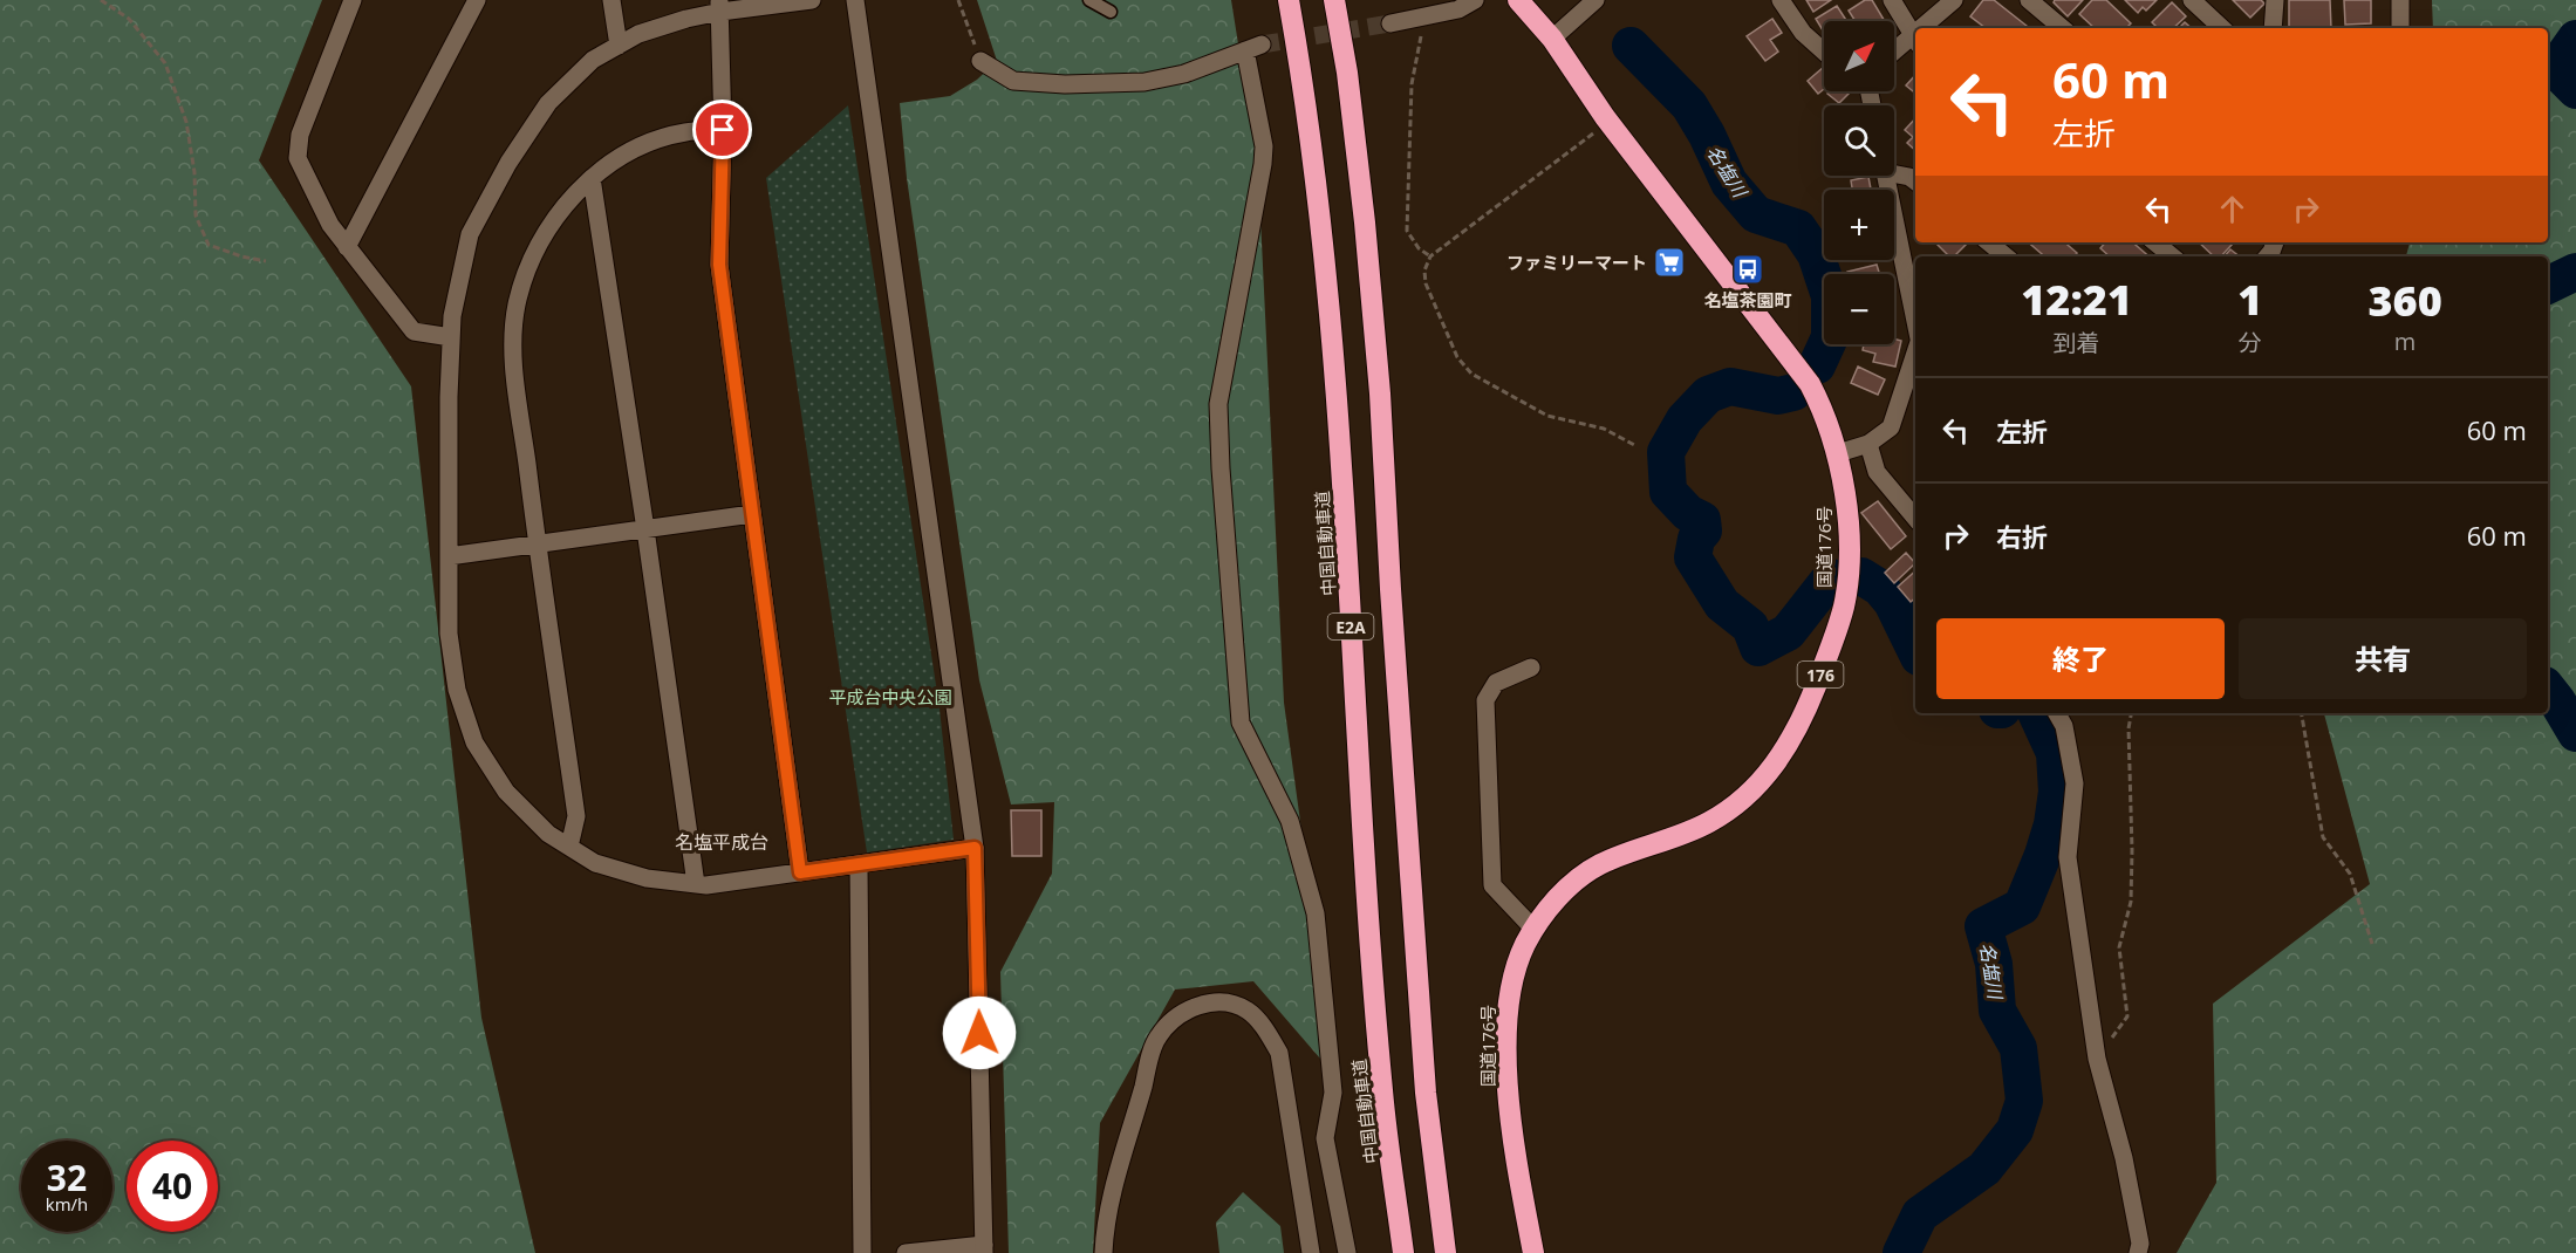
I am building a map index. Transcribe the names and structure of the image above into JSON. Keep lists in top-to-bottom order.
{
  "streets": {
    "highway": [
      "中国自動車道",
      "国道176号",
      "E2A",
      "176"
    ]
  },
  "districts": ["名塩平成台"],
  "water": ["名塩川"],
  "parks": ["平成台中央公園"],
  "places": {
    "supermarket": ["ファミリーマート"],
    "bus stop": ["名塩茶園町"]
  },
  "north": "top right",
  "page": {
    "map_buttons": ["+", "−"],
    "turn": ["60 m", "左折"],
    "eta": [
      "12:21",
      "到着",
      "1",
      "分",
      "360",
      "m"
    ],
    "list": [
      {
        "name": "左折",
        "value": "60 m"
      },
      {
        "name": "右折",
        "value": "60 m"
      }
    ],
    "buttons": ["終了", "共有"],
    "speed": "32 km/h",
    "limit": "40"
  }
}
